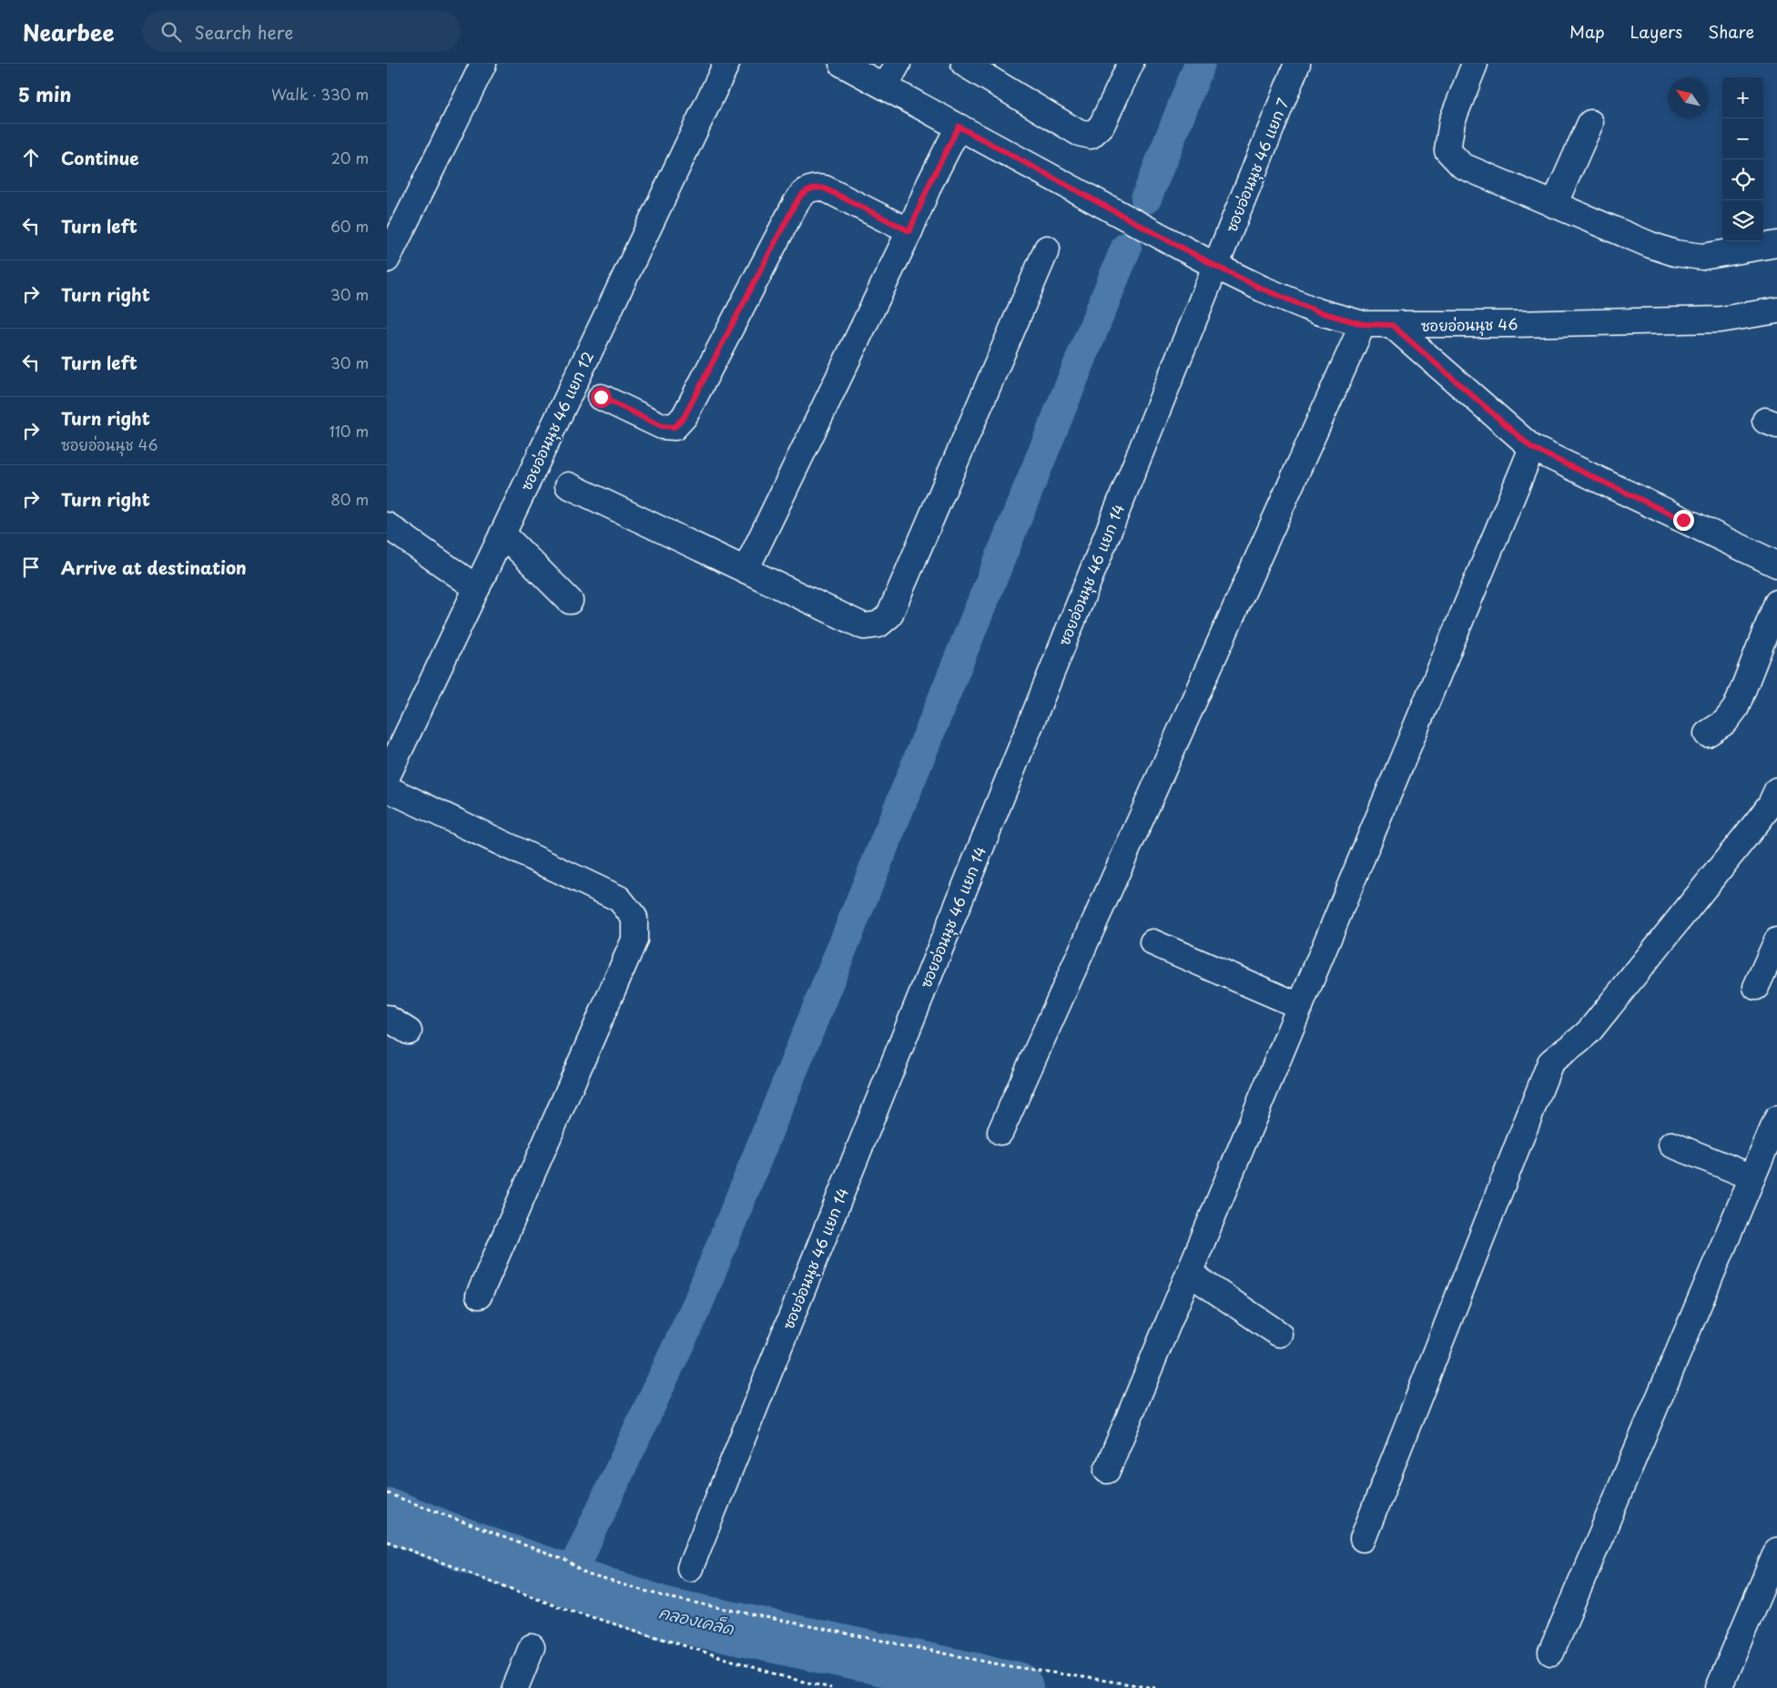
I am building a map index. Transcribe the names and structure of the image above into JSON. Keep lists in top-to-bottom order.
{
  "streets": {
    "street": [
      "ซอยอ่อนนุช 46 แยก 7",
      "ซอยอ่อนนุช 46",
      "ซอยอ่อนนุช 46 แยก 12",
      "ซอยอ่อนนุช 46 แยก 14"
    ]
  },
  "crossings": [
    ["ซอยอ่อนนุช 46 แยก 7", "ซอยอ่อนนุช 46"],
    ["ซอยอ่อนนุช 46 แยก 7", "ซอยอ่อนนุช 46 แยก 14"],
    ["ซอยอ่อนนุช 46", "ซอยอ่อนนุช 46 แยก 14"]
  ],
  "water": ["คลองเคล็ด"],
  "north": "top left",
  "page": {
    "header": "Nearbee",
    "search": "Search here",
    "nav": ["Map", "Layers", "Share"],
    "heading": ["5 min", "Walk · 330 m"],
    "map_buttons": ["+", "−"],
    "list": [
      ["Continue", "20 m"],
      ["Turn left", "60 m"],
      ["Turn right", "30 m"],
      ["Turn left", "30 m"],
      ["Turn right", "ซอยอ่อนนุช 46", "110 m"],
      ["Turn right", "80 m"],
      "Arrive at destination"
    ]
  }
}
